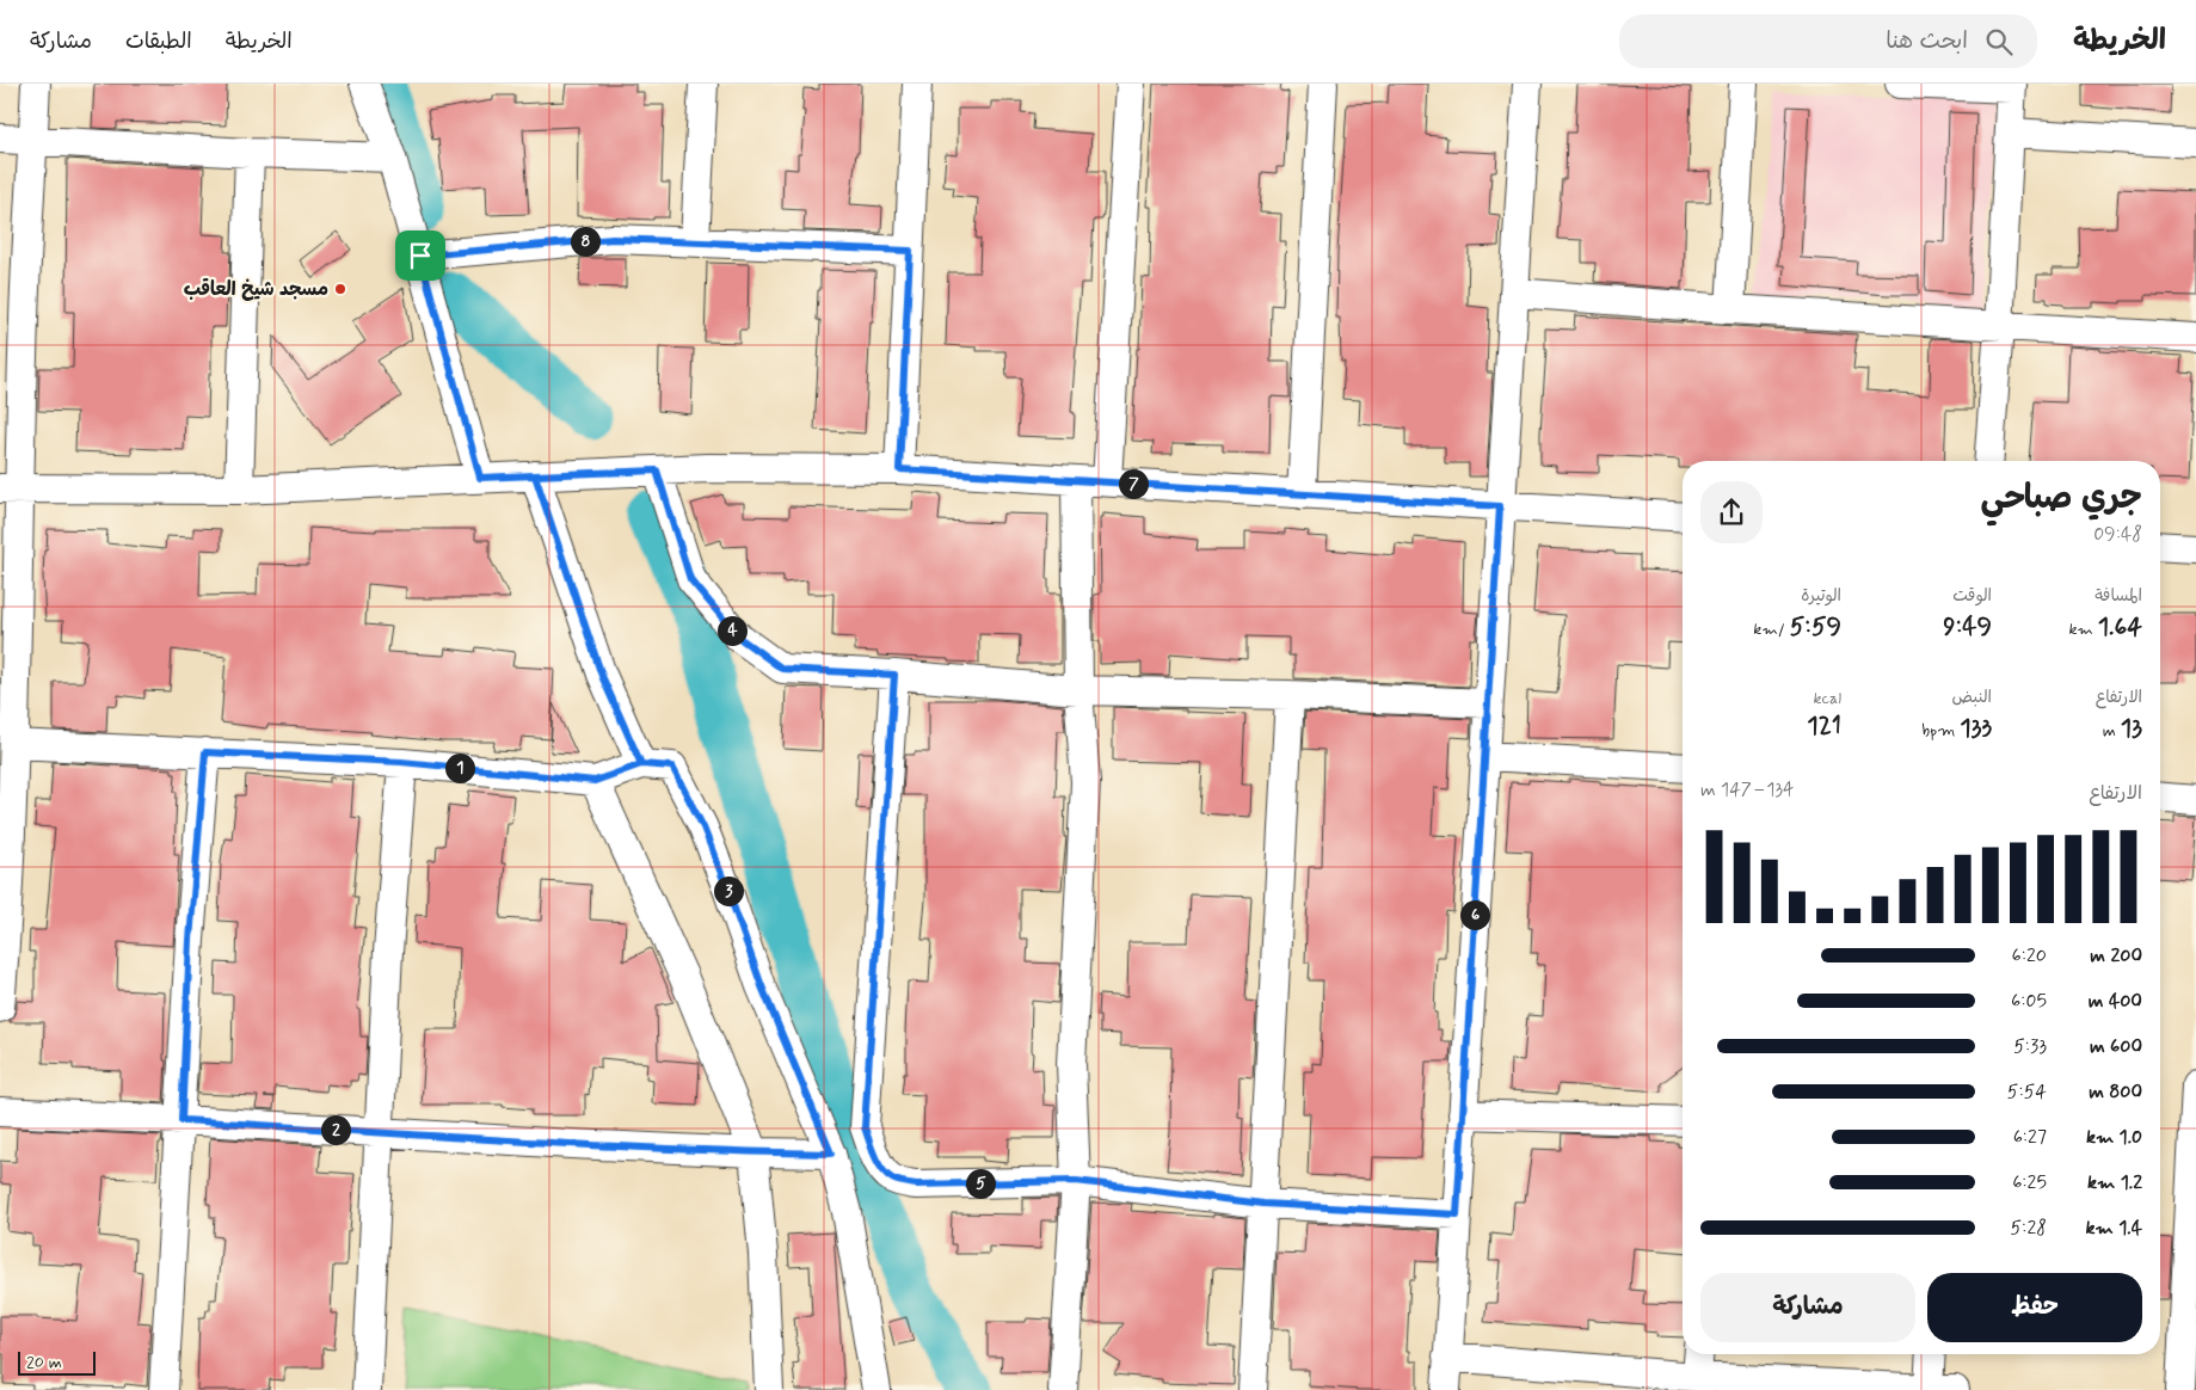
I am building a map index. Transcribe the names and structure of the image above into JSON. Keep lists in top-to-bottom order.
{
  "places": ["مسجد شيخ العاقب"],
  "scale_bar": "20 m",
  "page": {
    "header": "الخريطة",
    "search": "ابحث هنا",
    "nav": ["الخريطة", "الطبقات", "مشاركة"],
    "pins": [
      "8",
      "7",
      "4",
      "1",
      "3",
      "6",
      "2",
      "5"
    ],
    "heading": ["جري صباحي", "09:48"],
    "stats": [
      ["المسافة", "1.64 km"],
      ["الوقت", "9:49"],
      ["الوتيرة", "5:59 /km"],
      ["الارتفاع", "13 m"],
      ["النبض", "133 bpm"],
      ["kcal", "121"]
    ],
    "chart": ["الارتفاع", "134–147 m"],
    "list": [
      {
        "name": "200 m",
        "note": "6:20"
      },
      {
        "name": "400 m",
        "note": "6:05"
      },
      {
        "name": "600 m",
        "note": "5:33"
      },
      {
        "name": "800 m",
        "note": "5:54"
      },
      {
        "name": "1.0 km",
        "note": "6:27"
      },
      {
        "name": "1.2 km",
        "note": "6:25"
      },
      {
        "name": "1.4 km",
        "note": "5:28"
      }
    ],
    "buttons": ["حفظ", "مشاركة"],
    "scale": "20 m"
  }
}
